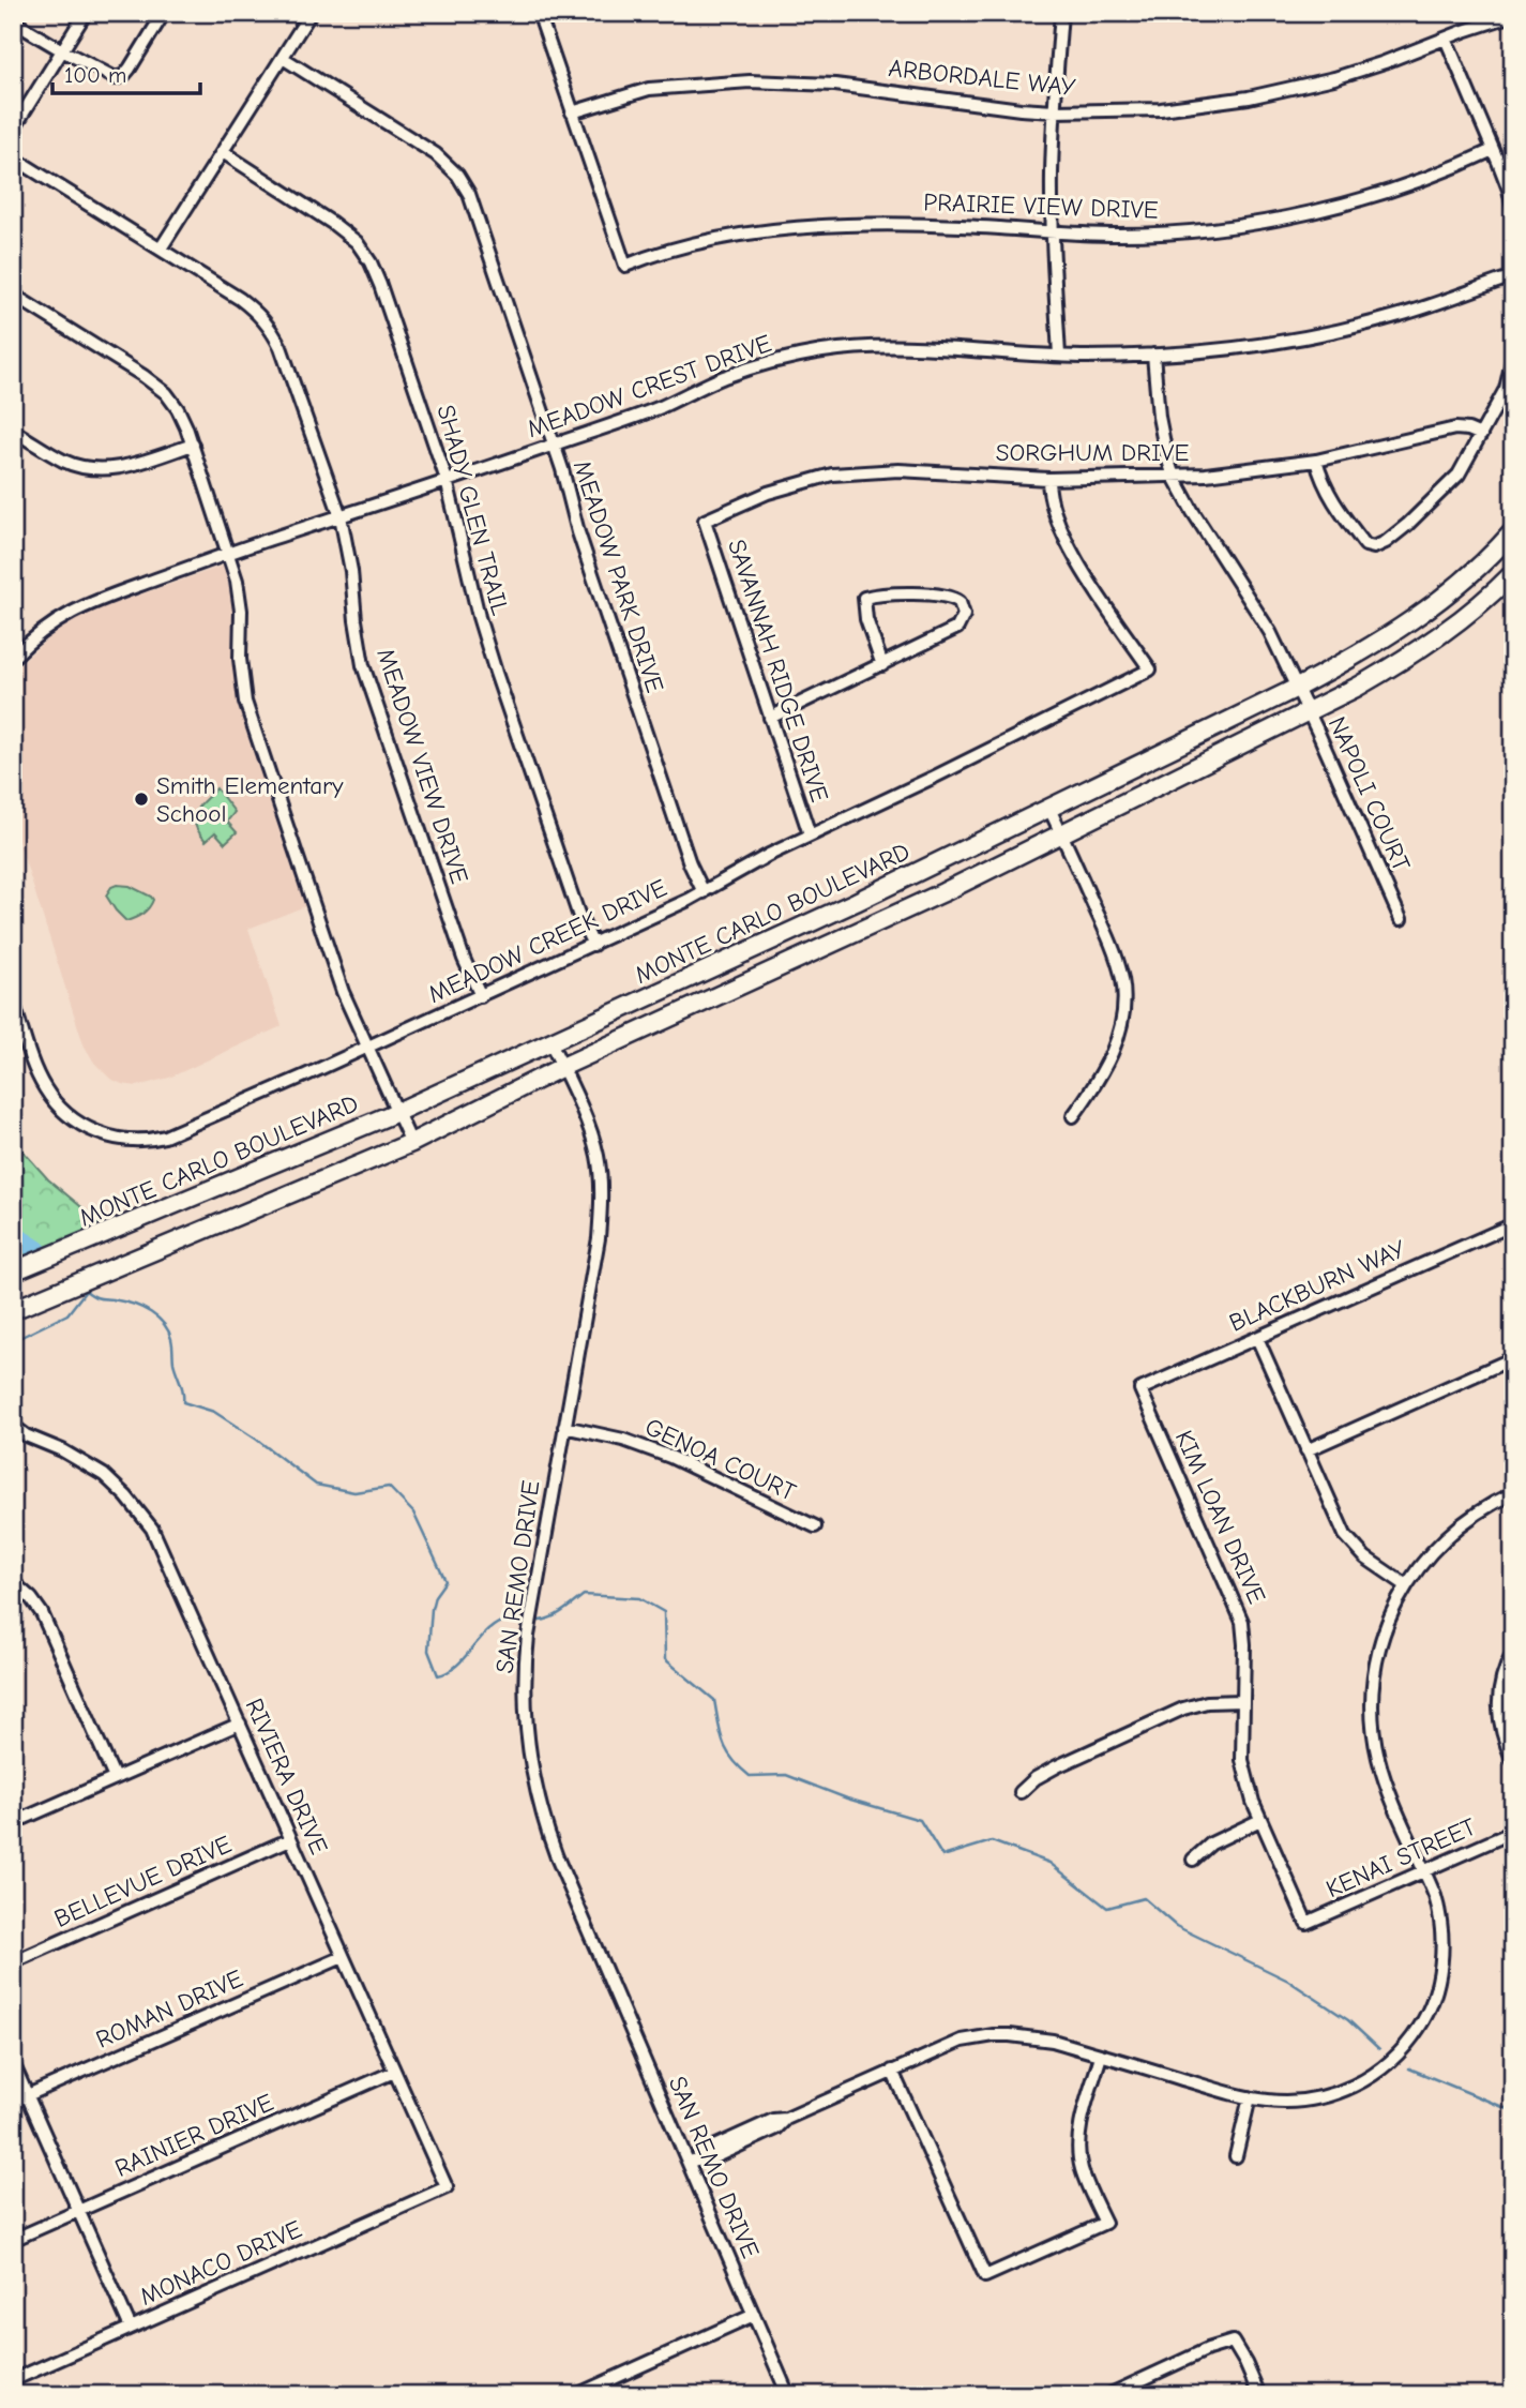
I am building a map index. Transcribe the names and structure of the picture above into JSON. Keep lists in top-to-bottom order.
{
  "streets": {
    "main road": ["MONTE CARLO BOULEVARD"],
    "street": [
      "ARBORDALE WAY",
      "PRAIRIE VIEW DRIVE",
      "MEADOW CREST DRIVE",
      "SORGHUM DRIVE",
      "SHADY GLEN TRAIL",
      "MEADOW PARK DRIVE",
      "SAVANNAH RIDGE DRIVE",
      "MEADOW VIEW DRIVE",
      "NAPOLI COURT",
      "MEADOW CREEK DRIVE",
      "BLACKBURN WAY",
      "GENOA COURT",
      "KIM LOAN DRIVE",
      "SAN REMO DRIVE",
      "RIVIERA DRIVE",
      "KENAI STREET",
      "BELLEVUE DRIVE",
      "ROMAN DRIVE",
      "RAINIER DRIVE",
      "MONACO DRIVE"
    ]
  },
  "crossings": [
    ["ARBORDALE WAY", "PRAIRIE VIEW DRIVE"],
    ["MEADOW CREST DRIVE", "SHADY GLEN TRAIL"],
    ["MEADOW CREST DRIVE", "MEADOW PARK DRIVE"],
    ["MEADOW CREST DRIVE", "MEADOW VIEW DRIVE"],
    ["MEADOW CREST DRIVE", "NAPOLI COURT"],
    ["SORGHUM DRIVE", "SAVANNAH RIDGE DRIVE"],
    ["SORGHUM DRIVE", "NAPOLI COURT"],
    ["SORGHUM DRIVE", "MEADOW CREEK DRIVE"],
    ["SHADY GLEN TRAIL", "MEADOW CREEK DRIVE"],
    ["MEADOW PARK DRIVE", "MEADOW CREEK DRIVE"],
    ["SAVANNAH RIDGE DRIVE", "MEADOW CREEK DRIVE"],
    ["MEADOW VIEW DRIVE", "MEADOW CREEK DRIVE"],
    ["NAPOLI COURT", "MONTE CARLO BOULEVARD"],
    ["MONTE CARLO BOULEVARD", "SAN REMO DRIVE"],
    ["BLACKBURN WAY", "KIM LOAN DRIVE"],
    ["GENOA COURT", "SAN REMO DRIVE"],
    ["KIM LOAN DRIVE", "KENAI STREET"],
    ["RIVIERA DRIVE", "BELLEVUE DRIVE"],
    ["RIVIERA DRIVE", "ROMAN DRIVE"],
    ["RIVIERA DRIVE", "RAINIER DRIVE"],
    ["RIVIERA DRIVE", "MONACO DRIVE"]
  ],
  "places": ["Smith Elementary School"],
  "scale_bar": "100 m"
}
